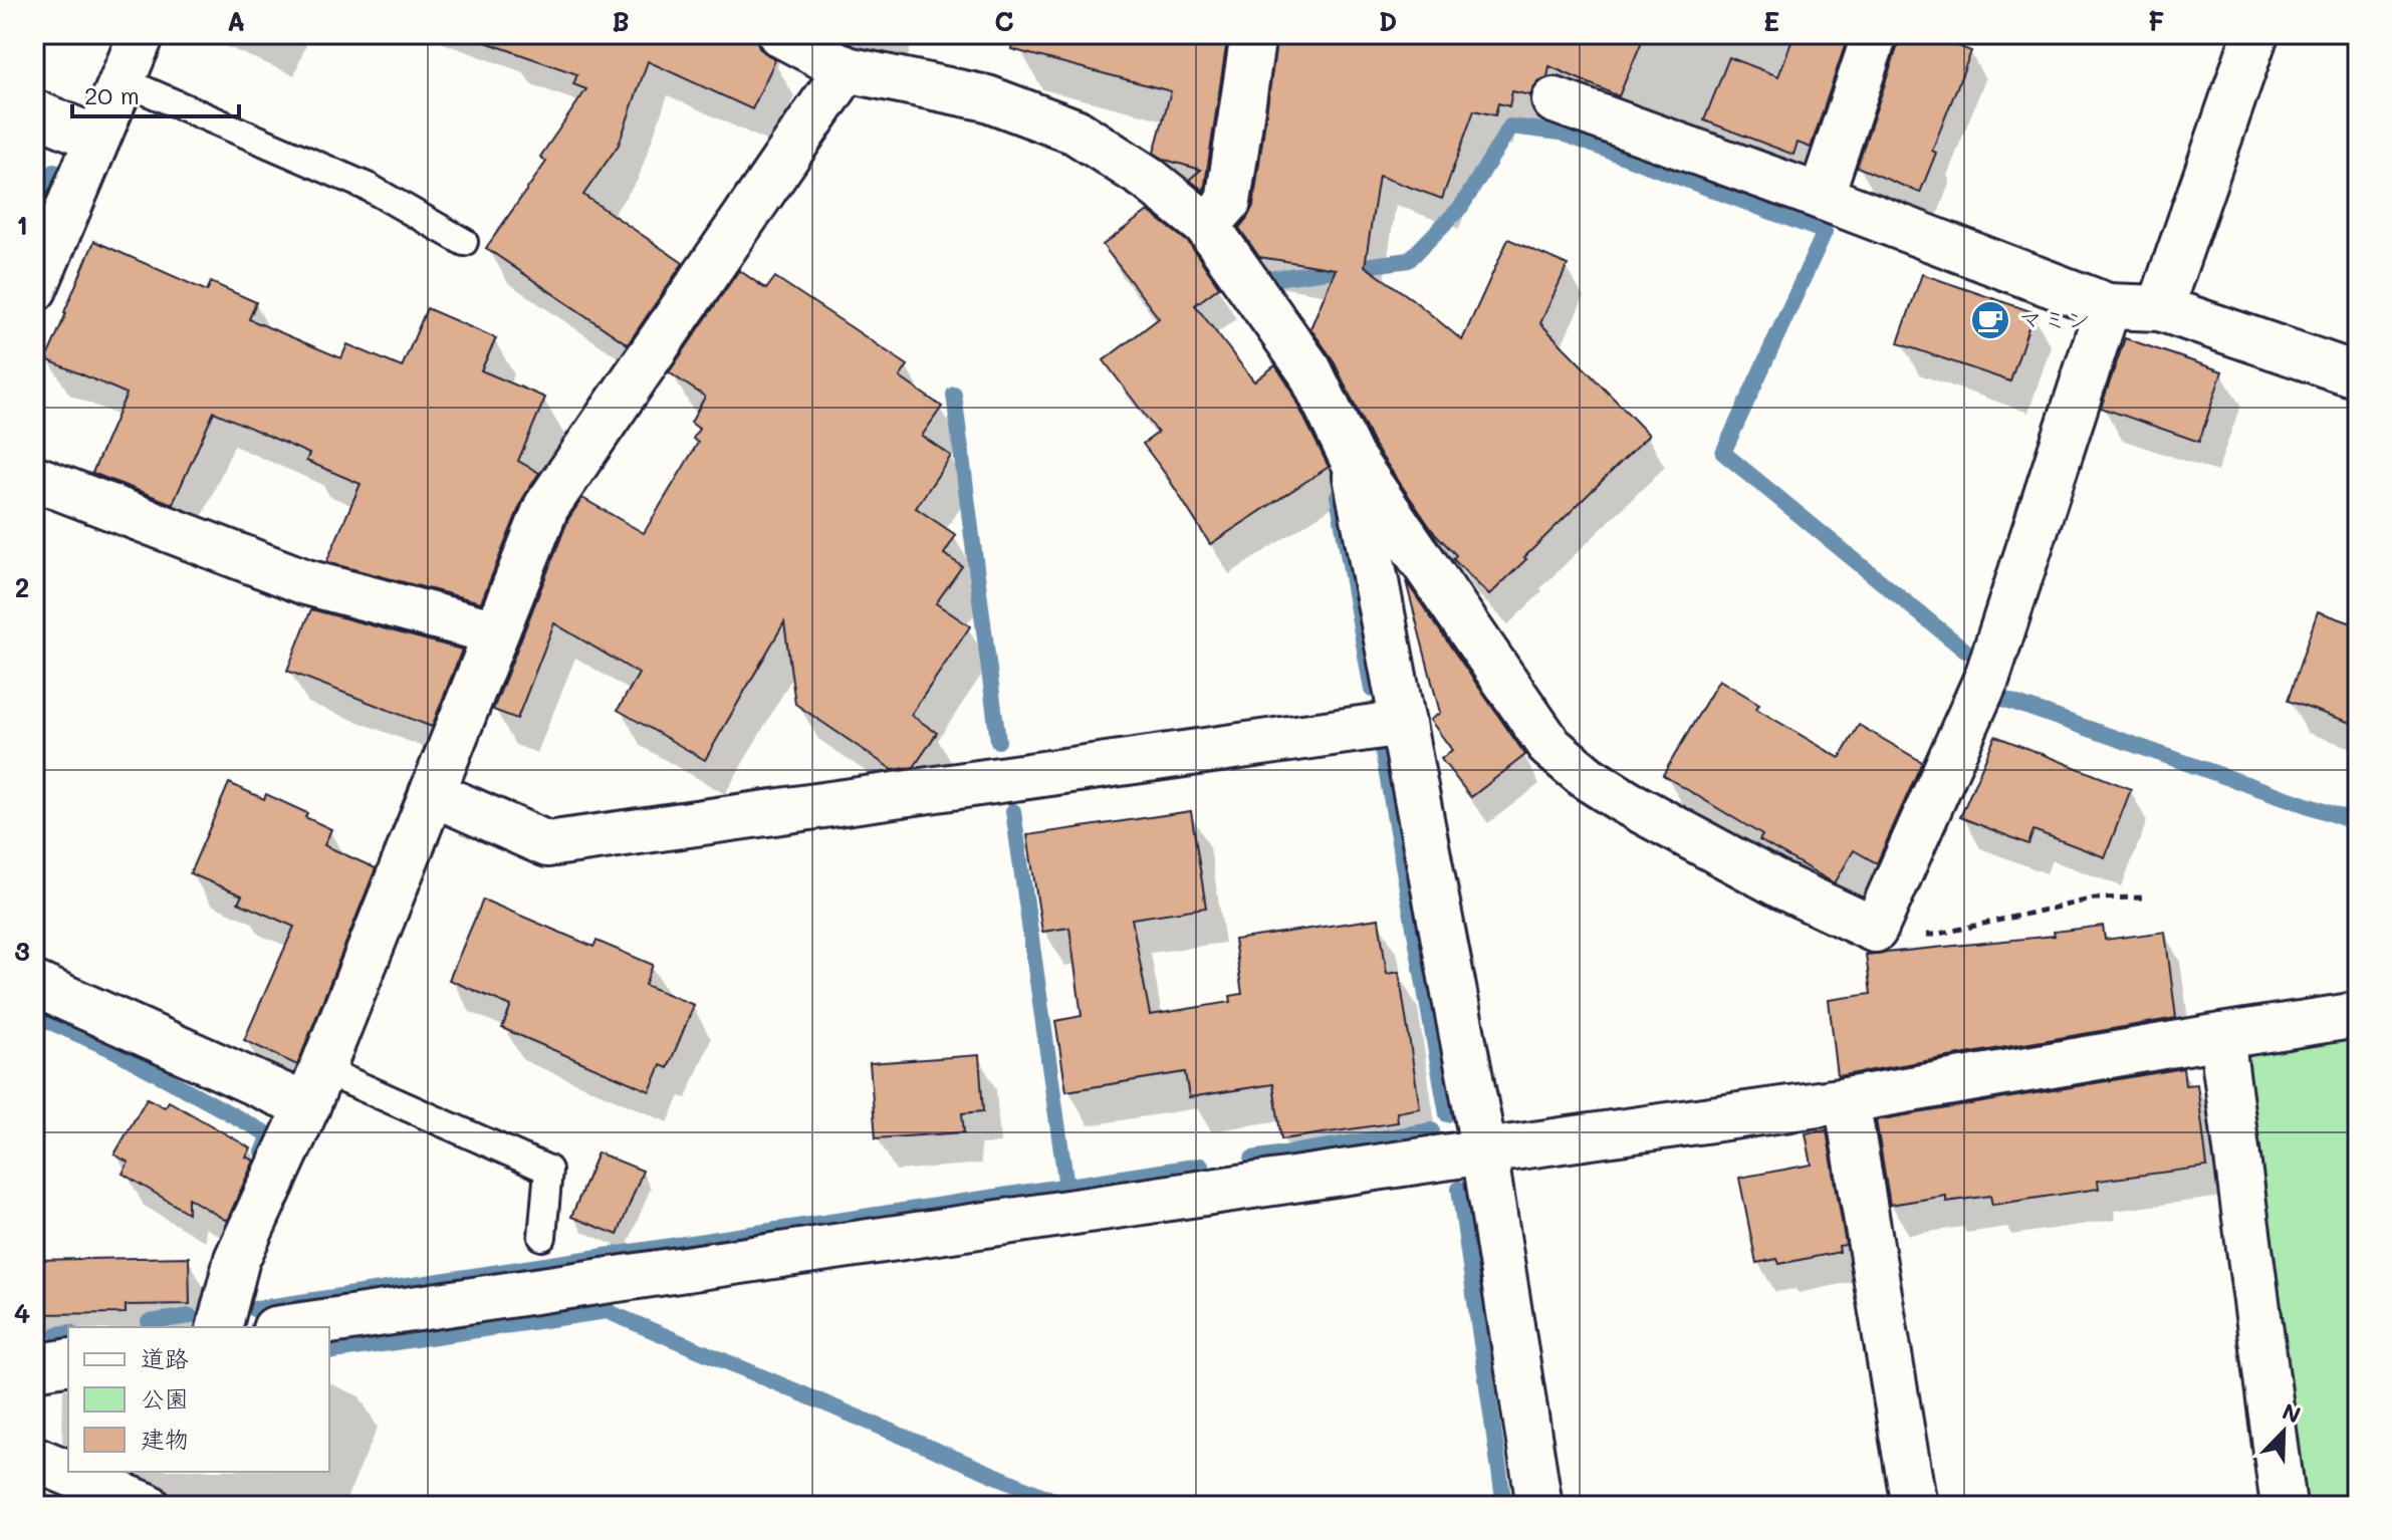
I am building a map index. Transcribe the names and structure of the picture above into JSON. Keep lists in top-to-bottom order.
{
  "places": {
    "cafe": ["マミン"]
  },
  "legend": ["道路", "公園", "建物"],
  "scale_bar": "20 m",
  "north": "top right",
  "grid": {
    "columns": [
      "A",
      "B",
      "C",
      "D",
      "E",
      "F"
    ],
    "rows": [
      "1",
      "2",
      "3",
      "4"
    ]
  }
}
